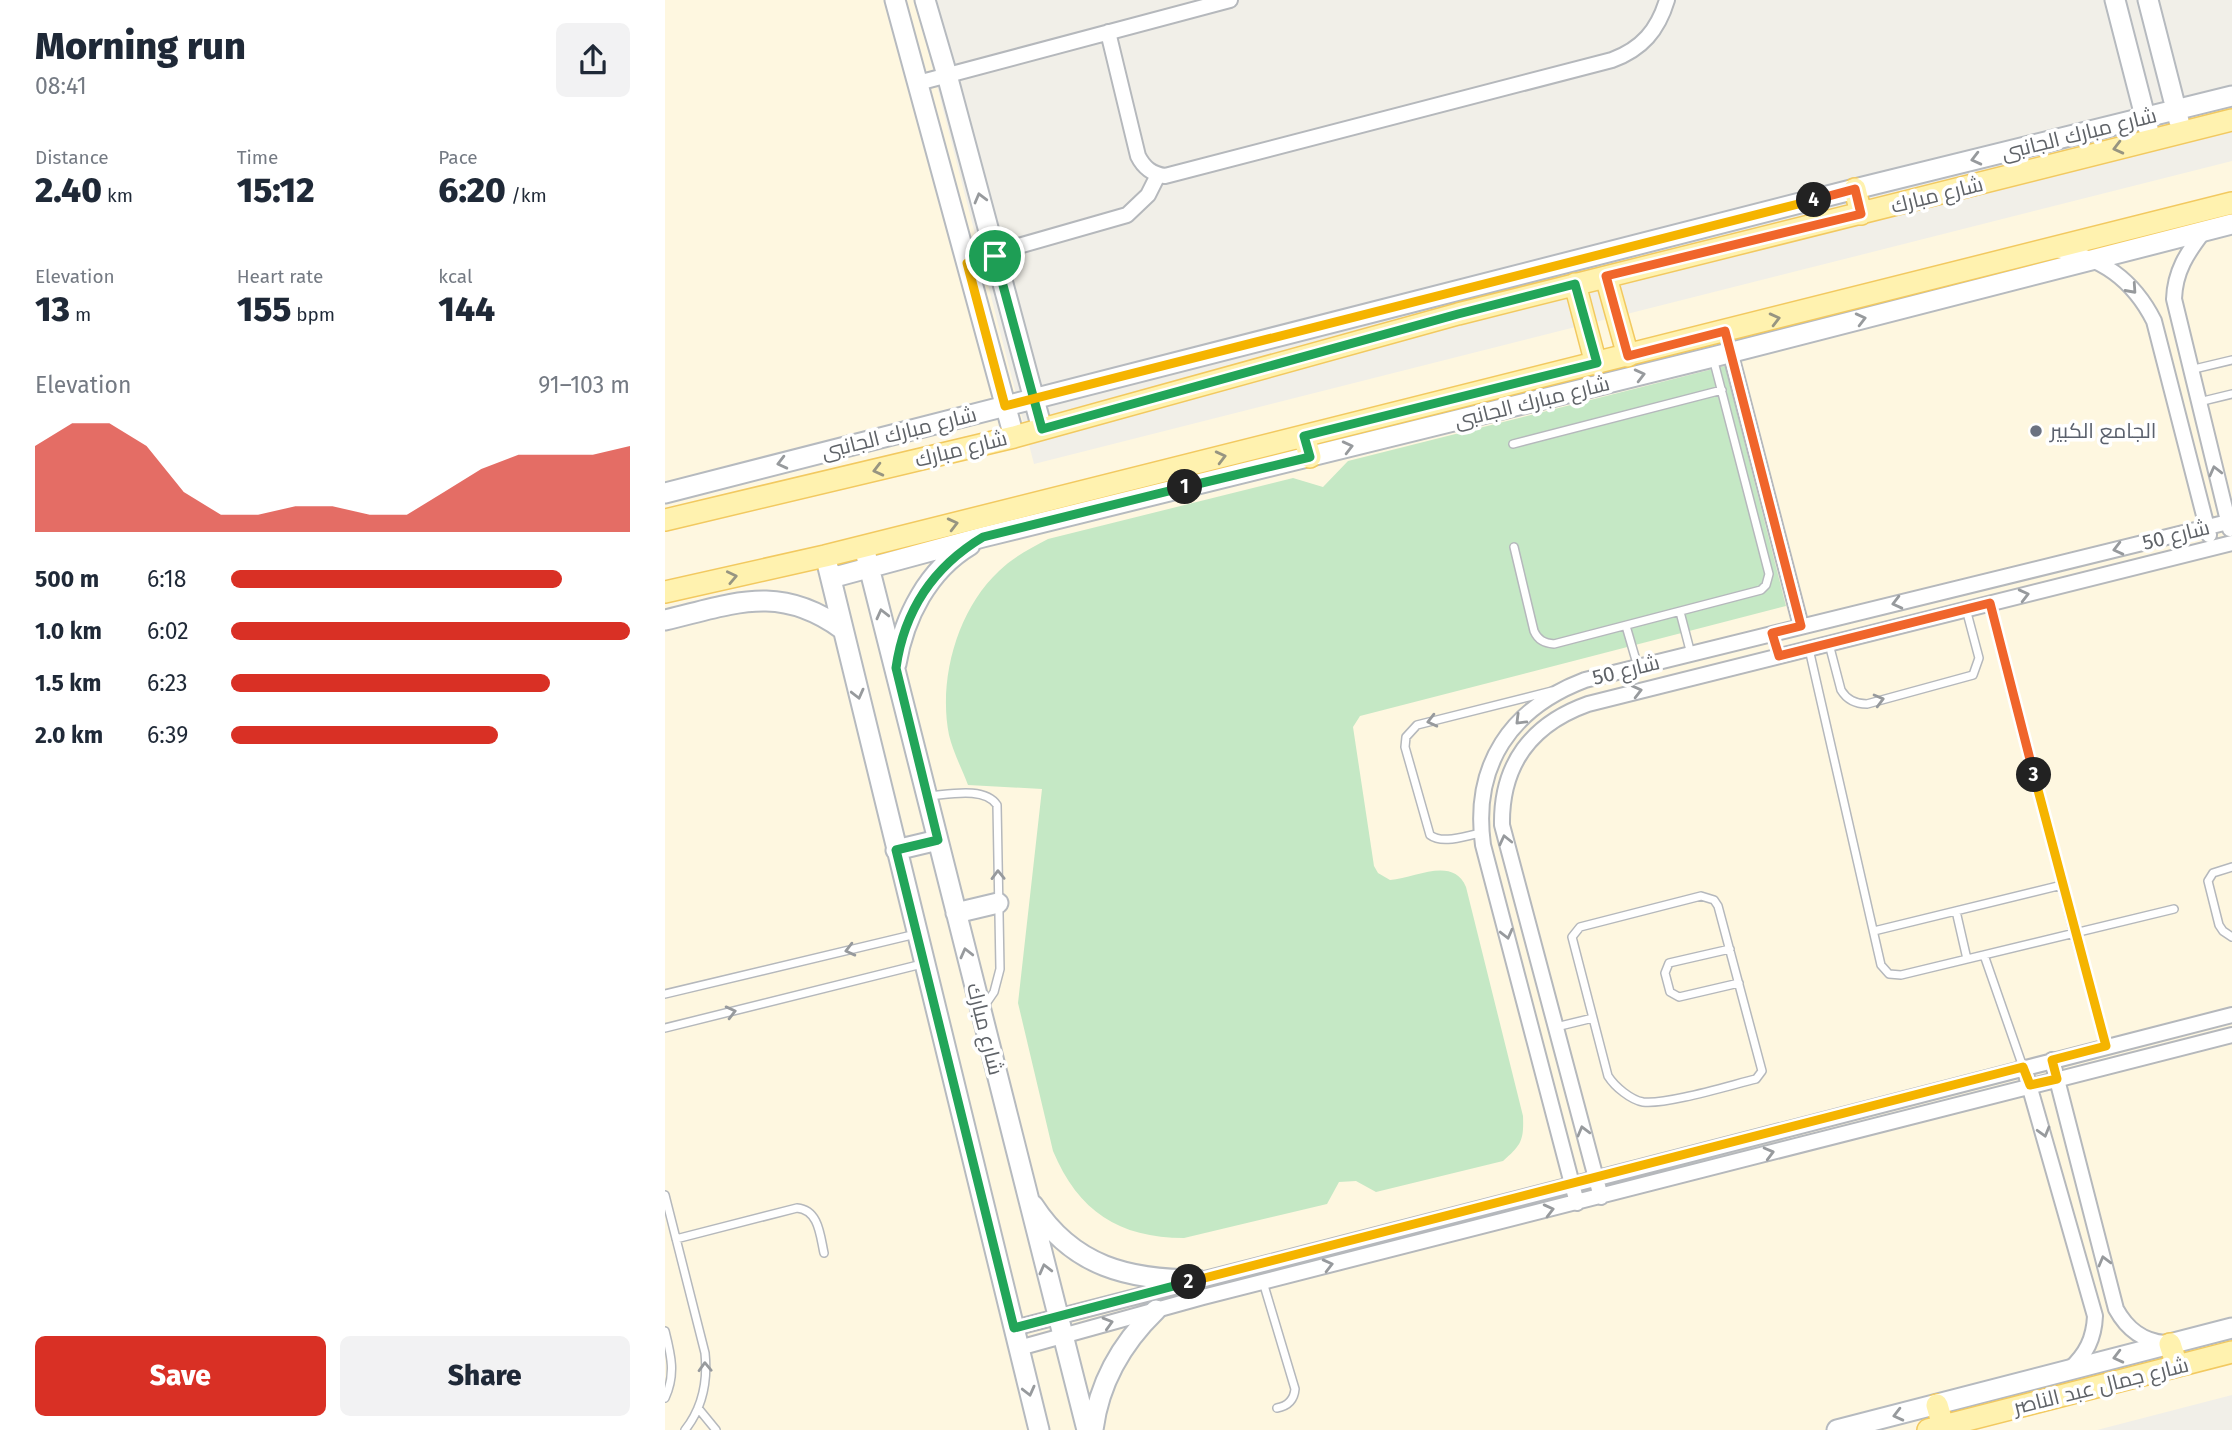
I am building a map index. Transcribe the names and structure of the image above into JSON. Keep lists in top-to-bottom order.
{
  "streets": {
    "main road": ["شارع مبارك الجانبى", "شارع مبارك", "شارع جمال عبد الناصر"],
    "street": ["شارع 50"]
  },
  "crossings": [
    ["شارع مبارك الجانبى", "شارع مبارك"]
  ],
  "places": ["الجامع الكبير"],
  "page": {
    "heading": ["Morning run", "08:41"],
    "stats": [
      ["Distance", "2.40 km"],
      ["Time", "15:12"],
      ["Pace", "6:20 /km"],
      ["Elevation", "13 m"],
      ["Heart rate", "155 bpm"],
      ["kcal", "144"]
    ],
    "pins": [
      "4",
      "1",
      "3",
      "2"
    ],
    "chart": ["Elevation", "91–103 m"],
    "list": [
      {
        "name": "500 m",
        "note": "6:18"
      },
      {
        "name": "1.0 km",
        "note": "6:02"
      },
      {
        "name": "1.5 km",
        "note": "6:23"
      },
      {
        "name": "2.0 km",
        "note": "6:39"
      }
    ],
    "buttons": ["Save", "Share"]
  }
}
